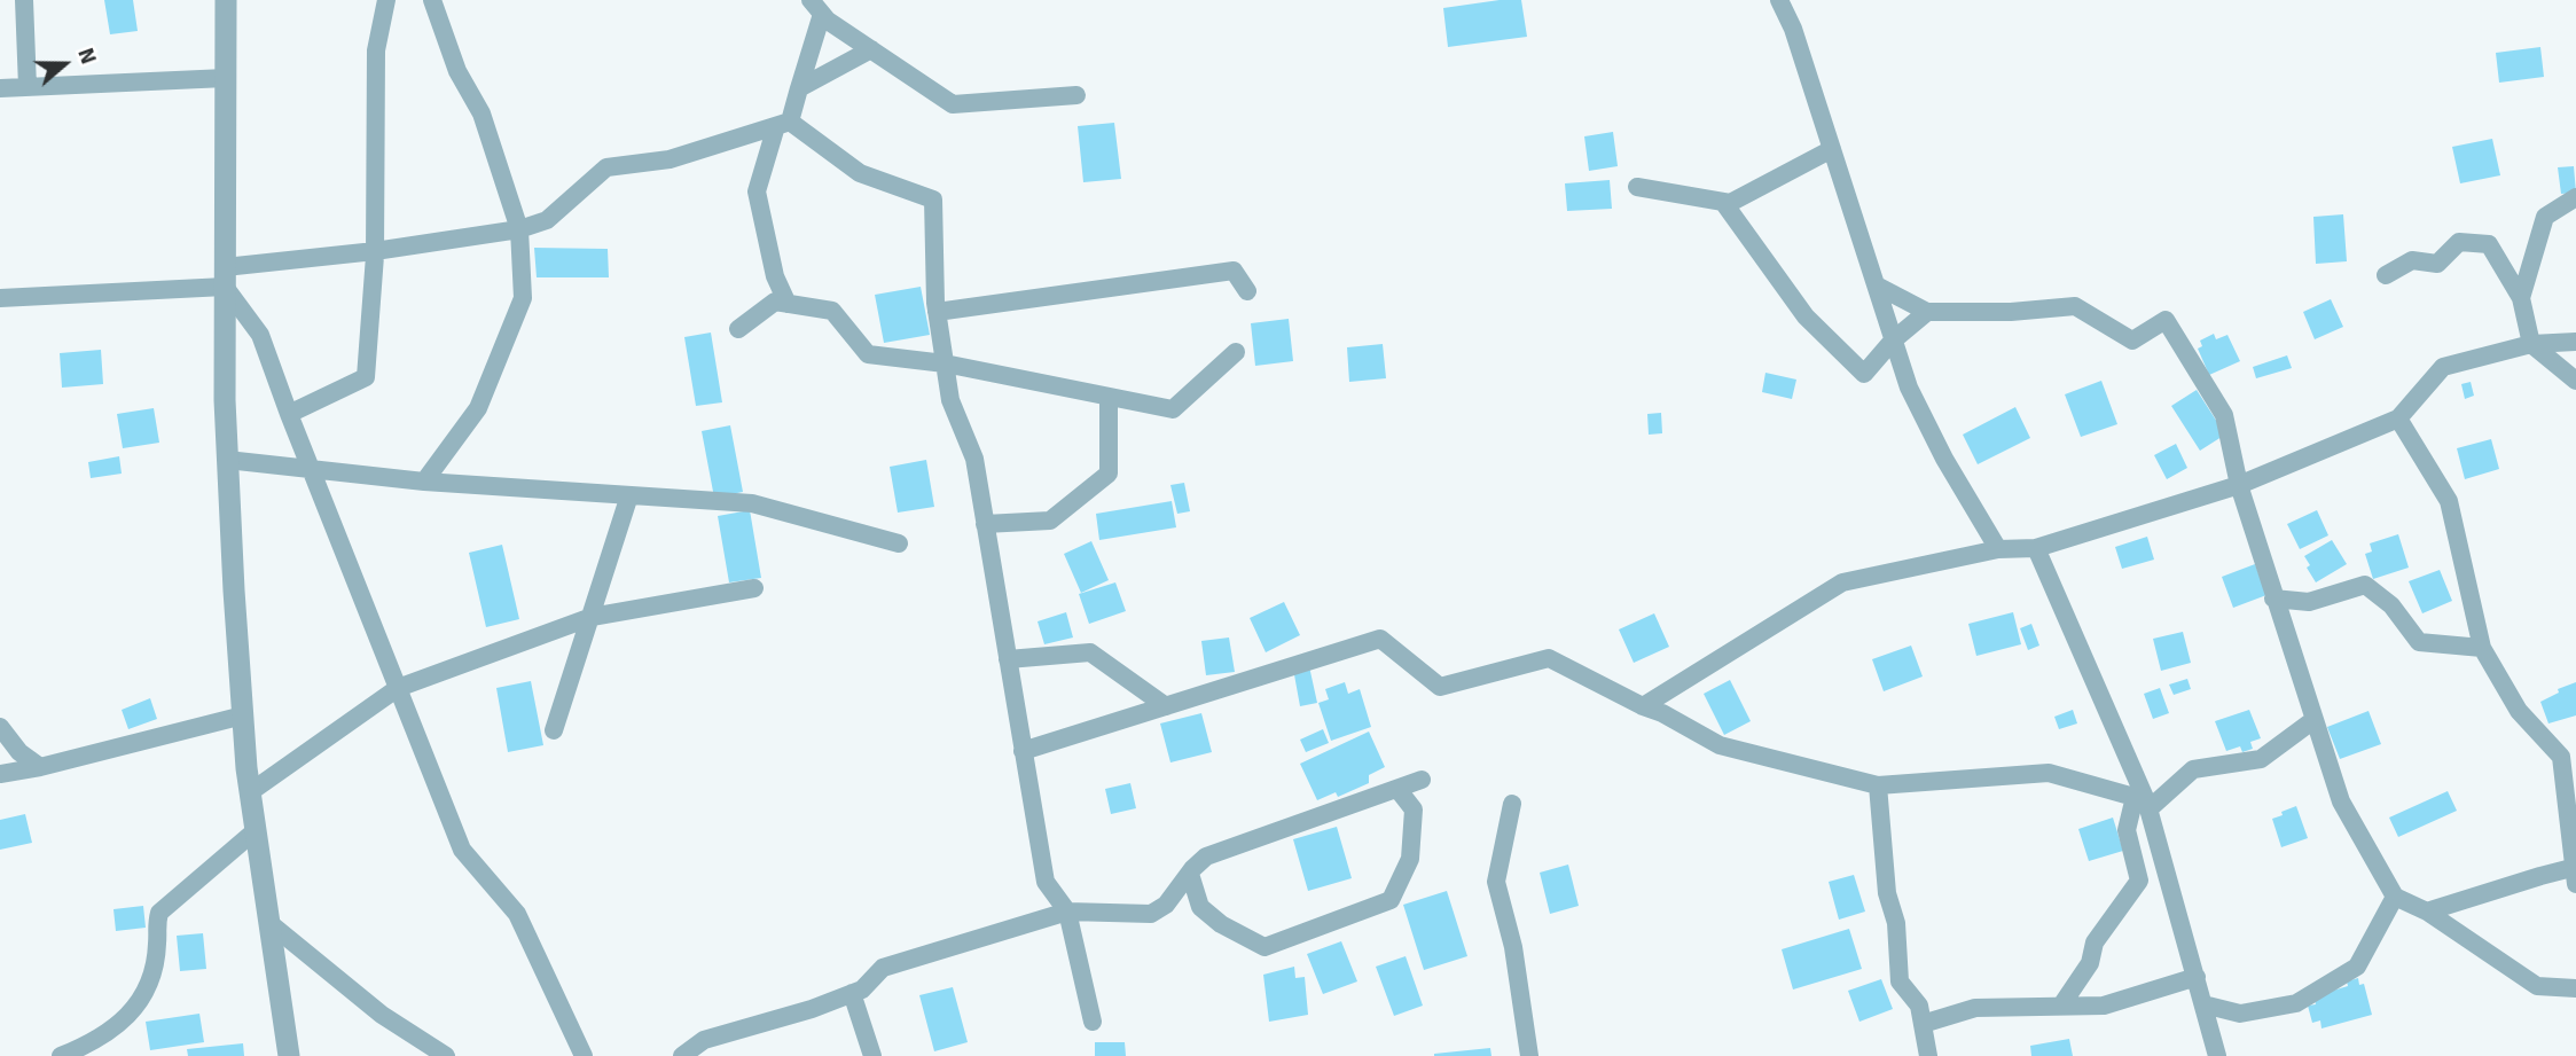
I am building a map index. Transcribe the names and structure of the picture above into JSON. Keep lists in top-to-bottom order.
{
  "north": "right"
}
